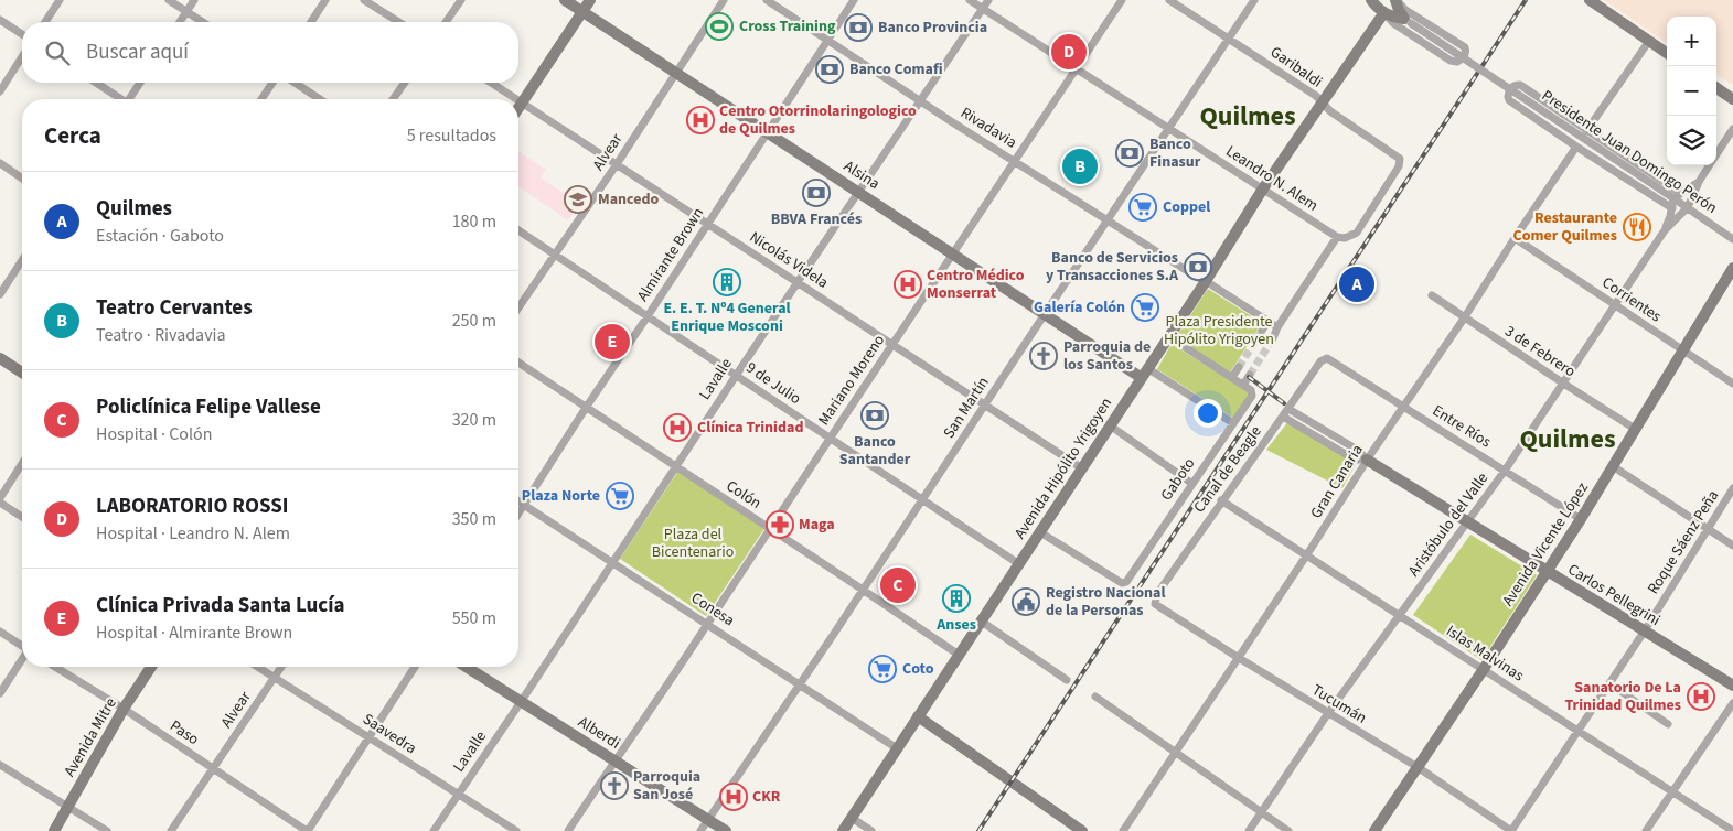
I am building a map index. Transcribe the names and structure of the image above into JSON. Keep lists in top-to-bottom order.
{
  "streets": {
    "main road": [
      "Alsina",
      "Avenida Hipólito Yrigoyen",
      "Avenida Vicente López",
      "Carlos Pellegrini",
      "Alberdi",
      "Avenida Mitre"
    ],
    "street": [
      "Garibaldi",
      "Rivadavia",
      "Alvear",
      "Presidente Juan Domingo Perón",
      "Leandro N. Alem",
      "Almirante Brown",
      "Nicolás Videla",
      "Corrientes",
      "3 de Febrero",
      "Lavalle",
      "Mariano Moreno",
      "9 de Julio",
      "San Martín",
      "Entre Ríos",
      "Canal de Beagle",
      "Gaboto",
      "Gran Canaria",
      "Colón",
      "Aristóbulo del Valle",
      "Roque Sáenz Peña",
      "Conesa",
      "Islas Malvinas",
      "Tucumán",
      "Paso",
      "Saavedra"
    ]
  },
  "crossings": [
    ["Garibaldi", "Leandro N. Alem"],
    ["Garibaldi", "San Martín"],
    ["Garibaldi", "Avenida Hipólito Yrigoyen"],
    ["Rivadavia", "Almirante Brown"],
    ["Rivadavia", "Lavalle"],
    ["Rivadavia", "Mariano Moreno"],
    ["Rivadavia", "San Martín"],
    ["Rivadavia", "Avenida Hipólito Yrigoyen"],
    ["Alvear", "Alsina"],
    ["Alvear", "Nicolás Videla"],
    ["Alvear", "9 de Julio"],
    ["Alvear", "Paso"],
    ["Alvear", "Saavedra"],
    ["Presidente Juan Domingo Perón", "Gran Canaria"],
    ["Presidente Juan Domingo Perón", "Aristóbulo del Valle"],
    ["Alsina", "Almirante Brown"],
    ["Alsina", "Lavalle"],
    ["Alsina", "Mariano Moreno"],
    ["Alsina", "San Martín"],
    ["Alsina", "Avenida Hipólito Yrigoyen"],
    ["Leandro N. Alem", "Lavalle"],
    ["Leandro N. Alem", "Mariano Moreno"],
    ["Leandro N. Alem", "San Martín"],
    ["Leandro N. Alem", "Avenida Hipólito Yrigoyen"],
    ["Almirante Brown", "Nicolás Videla"],
    ["Almirante Brown", "9 de Julio"],
    ["Almirante Brown", "Colón"],
    ["Almirante Brown", "Conesa"],
    ["Nicolás Videla", "Lavalle"],
    ["Nicolás Videla", "Mariano Moreno"],
    ["Nicolás Videla", "San Martín"],
    ["Nicolás Videla", "Avenida Hipólito Yrigoyen"],
    ["Corrientes", "Gran Canaria"],
    ["Corrientes", "Aristóbulo del Valle"],
    ["Corrientes", "Avenida Vicente López"],
    ["3 de Febrero", "Gran Canaria"],
    ["3 de Febrero", "Aristóbulo del Valle"],
    ["3 de Febrero", "Avenida Vicente López"],
    ["Lavalle", "9 de Julio"],
    ["Lavalle", "Colón"],
    ["Lavalle", "Conesa"],
    ["Lavalle", "Alberdi"],
    ["Lavalle", "Saavedra"],
    ["Mariano Moreno", "9 de Julio"],
    ["Mariano Moreno", "Colón"],
    ["Mariano Moreno", "Conesa"],
    ["Mariano Moreno", "Alberdi"],
    ["9 de Julio", "San Martín"],
    ["9 de Julio", "Avenida Hipólito Yrigoyen"],
    ["San Martín", "Colón"],
    ["San Martín", "Conesa"],
    ["San Martín", "Alberdi"],
    ["Entre Ríos", "Canal de Beagle"],
    ["Entre Ríos", "Gran Canaria"],
    ["Entre Ríos", "Aristóbulo del Valle"],
    ["Entre Ríos", "Avenida Vicente López"],
    ["Avenida Hipólito Yrigoyen", "Gaboto"],
    ["Avenida Hipólito Yrigoyen", "Colón"],
    ["Avenida Hipólito Yrigoyen", "Conesa"],
    ["Canal de Beagle", "Carlos Pellegrini"],
    ["Canal de Beagle", "Islas Malvinas"],
    ["Canal de Beagle", "Tucumán"],
    ["Gran Canaria", "Carlos Pellegrini"],
    ["Gran Canaria", "Islas Malvinas"],
    ["Gran Canaria", "Tucumán"],
    ["Aristóbulo del Valle", "Carlos Pellegrini"],
    ["Aristóbulo del Valle", "Islas Malvinas"],
    ["Aristóbulo del Valle", "Tucumán"],
    ["Roque Sáenz Peña", "Carlos Pellegrini"],
    ["Roque Sáenz Peña", "Islas Malvinas"],
    ["Roque Sáenz Peña", "Tucumán"],
    ["Avenida Vicente López", "Carlos Pellegrini"],
    ["Avenida Vicente López", "Islas Malvinas"],
    ["Avenida Vicente López", "Tucumán"],
    ["Paso", "Avenida Mitre"]
  ],
  "districts": ["Quilmes", "Quilmes"],
  "parks": ["Plaza Presidente Hipólito Yrigoyen", "Plaza del Bicentenario"],
  "places": {
    "sports": ["Cross Training"],
    "bank": [
      "Banco Provincia",
      "Banco Comafi",
      "Banco Finasur",
      "BBVA Francés",
      "Banco de Servicios y Transacciones S.A",
      "Banco Santander"
    ],
    "hospital": [
      "Centro Otorrinolaringologico de Quilmes",
      "Centro Médico Monserrat",
      "Clínica Trinidad",
      "Sanatorio De La Trinidad Quilmes",
      "CKR"
    ],
    "school or university": ["Mancedo"],
    "supermarket": [
      "Coppel",
      "Galería Colón",
      "Plaza Norte",
      "Coto"
    ],
    "restaurant": ["Restaurante Comer Quilmes"],
    "building": ["E. E. T. Nº4 General Enrique Mosconi", "Anses"],
    "church": ["Parroquia de los Santos", "Parroquia San José"],
    "pharmacy": ["Maga"],
    "public building": ["Registro Nacional de la Personas"]
  },
  "page": {
    "map_buttons": ["+", "−"],
    "search": "Buscar aquí",
    "pins": [
      "D",
      "B",
      "A",
      "E",
      "C"
    ],
    "heading": ["Cerca", "5 resultados"],
    "list": [
      {
        "mark": "A",
        "name": "Quilmes",
        "note": "Estación · Gaboto",
        "value": "180 m"
      },
      {
        "mark": "B",
        "name": "Teatro Cervantes",
        "note": "Teatro · Rivadavia",
        "value": "250 m"
      },
      {
        "mark": "C",
        "name": "Policlínica Felipe Vallese",
        "note": "Hospital · Colón",
        "value": "320 m"
      },
      {
        "mark": "D",
        "name": "LABORATORIO ROSSI",
        "note": "Hospital · Leandro N. Alem",
        "value": "350 m"
      },
      {
        "mark": "E",
        "name": "Clínica Privada Santa Lucía",
        "note": "Hospital · Almirante Brown",
        "value": "550 m"
      }
    ]
  }
}
